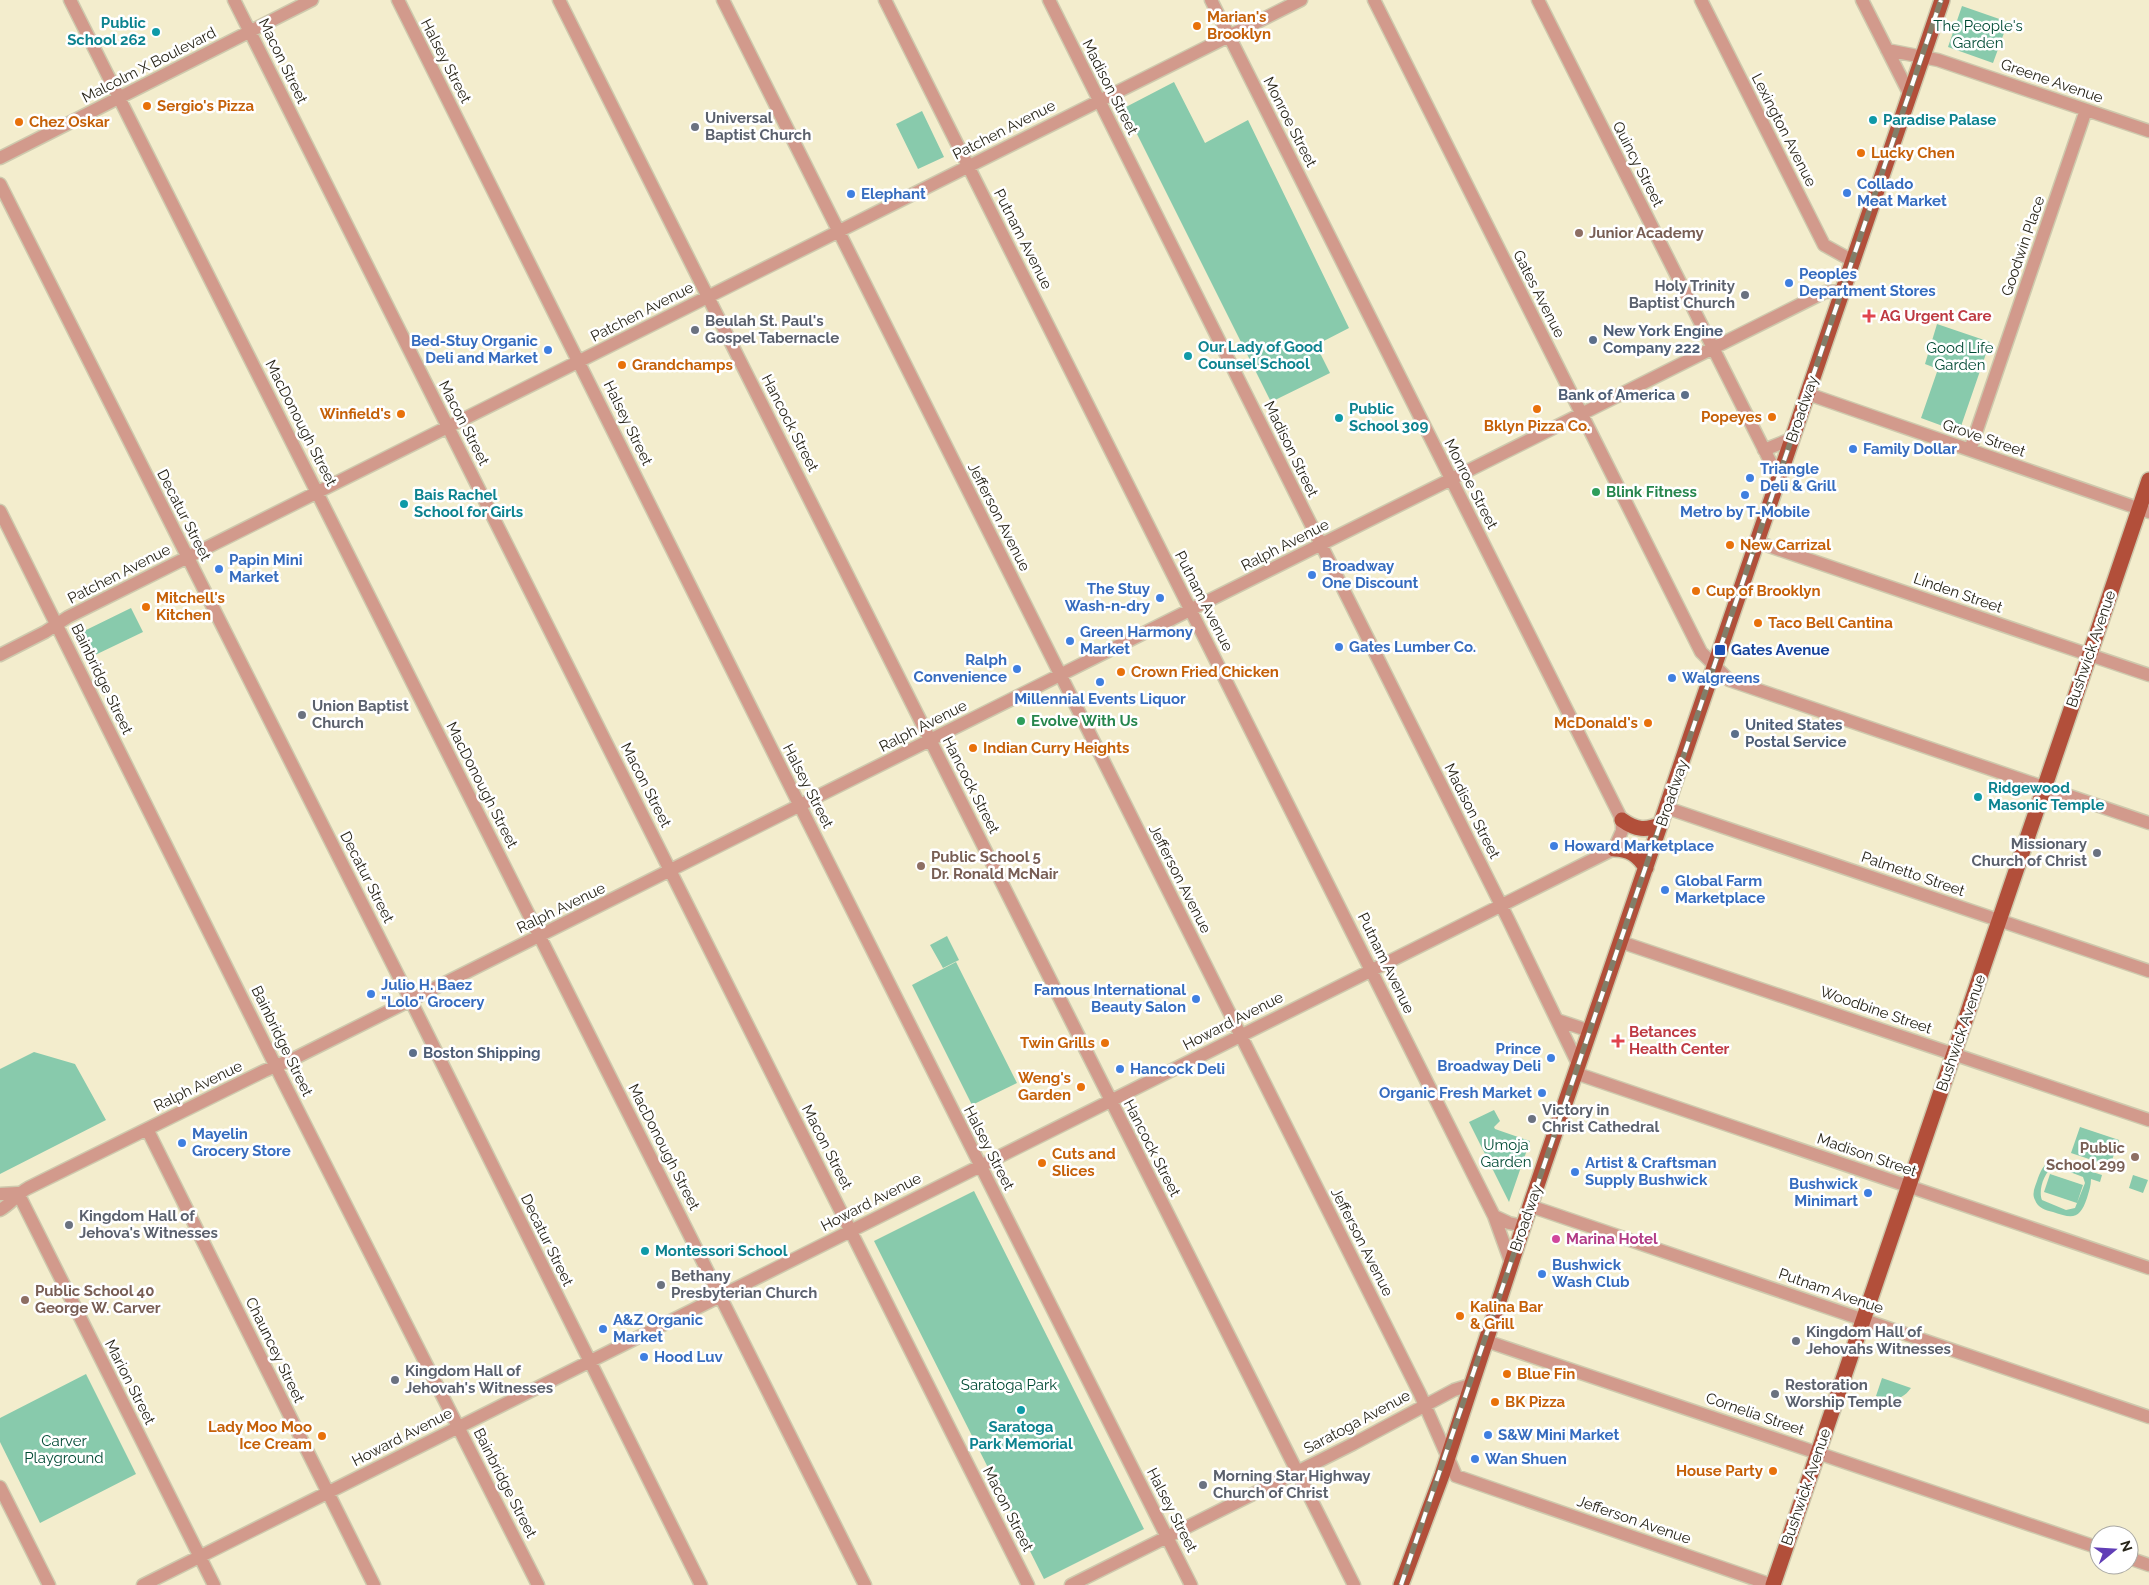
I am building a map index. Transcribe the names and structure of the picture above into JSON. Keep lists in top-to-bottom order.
{
  "streets": {
    "main road": ["Broadway", "Bushwick Avenue"],
    "street": [
      "Macon Street",
      "Halsey Street",
      "Malcolm X Boulevard",
      "Greene Avenue",
      "Madison Street",
      "Monroe Street",
      "Patchen Avenue",
      "Lexington Avenue",
      "Quincy Street",
      "Putnam Avenue",
      "Goodwin Place",
      "Gates Avenue",
      "MacDonough Street",
      "Hancock Street",
      "Grove Street",
      "Decatur Street",
      "Jefferson Avenue",
      "Ralph Avenue",
      "Linden Street",
      "Bainbridge Street",
      "Palmetto Street",
      "Woodbine Street",
      "Howard Avenue",
      "Chauncey Street",
      "Marion Street",
      "Cornelia Street",
      "Saratoga Avenue"
    ]
  },
  "crossings": [
    ["Macon Street", "Malcolm X Boulevard"],
    ["Macon Street", "Patchen Avenue"],
    ["Macon Street", "Ralph Avenue"],
    ["Macon Street", "Howard Avenue"],
    ["Halsey Street", "Patchen Avenue"],
    ["Halsey Street", "Ralph Avenue"],
    ["Halsey Street", "Howard Avenue"],
    ["Halsey Street", "Saratoga Avenue"],
    ["Malcolm X Boulevard", "MacDonough Street"],
    ["Greene Avenue", "Goodwin Place"],
    ["Greene Avenue", "Broadway"],
    ["Madison Street", "Patchen Avenue"],
    ["Madison Street", "Broadway"],
    ["Madison Street", "Ralph Avenue"],
    ["Madison Street", "Bushwick Avenue"],
    ["Madison Street", "Howard Avenue"],
    ["Monroe Street", "Patchen Avenue"],
    ["Monroe Street", "Ralph Avenue"],
    ["Patchen Avenue", "Putnam Avenue"],
    ["Patchen Avenue", "MacDonough Street"],
    ["Patchen Avenue", "Hancock Street"],
    ["Patchen Avenue", "Decatur Street"],
    ["Patchen Avenue", "Jefferson Avenue"],
    ["Patchen Avenue", "Bainbridge Street"],
    ["Lexington Avenue", "Broadway"],
    ["Quincy Street", "Broadway"],
    ["Quincy Street", "Ralph Avenue"],
    ["Putnam Avenue", "Broadway"],
    ["Putnam Avenue", "Ralph Avenue"],
    ["Putnam Avenue", "Bushwick Avenue"],
    ["Putnam Avenue", "Howard Avenue"],
    ["Goodwin Place", "Grove Street"],
    ["Gates Avenue", "Broadway"],
    ["Gates Avenue", "Ralph Avenue"],
    ["Gates Avenue", "Bushwick Avenue"],
    ["Broadway", "Grove Street"],
    ["Broadway", "Jefferson Avenue"],
    ["Broadway", "Ralph Avenue"],
    ["Broadway", "Linden Street"],
    ["Broadway", "Palmetto Street"],
    ["Broadway", "Woodbine Street"],
    ["Broadway", "Cornelia Street"],
    ["Broadway", "Saratoga Avenue"],
    ["MacDonough Street", "Ralph Avenue"],
    ["MacDonough Street", "Howard Avenue"],
    ["Hancock Street", "Ralph Avenue"],
    ["Hancock Street", "Howard Avenue"],
    ["Hancock Street", "Saratoga Avenue"],
    ["Grove Street", "Bushwick Avenue"],
    ["Decatur Street", "Ralph Avenue"],
    ["Decatur Street", "Howard Avenue"],
    ["Jefferson Avenue", "Ralph Avenue"],
    ["Jefferson Avenue", "Bushwick Avenue"],
    ["Jefferson Avenue", "Howard Avenue"],
    ["Jefferson Avenue", "Saratoga Avenue"],
    ["Ralph Avenue", "Bainbridge Street"],
    ["Ralph Avenue", "Chauncey Street"],
    ["Ralph Avenue", "Marion Street"],
    ["Linden Street", "Bushwick Avenue"],
    ["Bushwick Avenue", "Palmetto Street"],
    ["Bushwick Avenue", "Woodbine Street"],
    ["Bushwick Avenue", "Cornelia Street"],
    ["Bainbridge Street", "Howard Avenue"],
    ["Howard Avenue", "Chauncey Street"],
    ["Howard Avenue", "Marion Street"]
  ],
  "parks": [
    "The People's Garden",
    "Good Life Garden",
    "Umoja Garden",
    "Saratoga Park",
    "Carver Playground"
  ],
  "places": {
    "other": [
      "Marian's Brooklyn",
      "Public School 262",
      "Sergio's Pizza",
      "Paradise Palase",
      "Chez Oskar",
      "Universal Baptist Church",
      "Lucky Chen",
      "Collado Meat Market",
      "Elephant",
      "Junior Academy",
      "Peoples Department Stores",
      "Holy Trinity Baptist Church",
      "Beulah St. Paul's Gospel Tabernacle",
      "New York Engine Company 222",
      "Bed-Stuy Organic Deli and Market",
      "Our Lady of Good Counsel School",
      "Grandchamps",
      "Bank of America",
      "Bklyn Pizza Co.",
      "Winfield's",
      "Popeyes",
      "Public School 309",
      "Family Dollar",
      "Triangle Deli & Grill",
      "Blink Fitness",
      "Metro by T-Mobile",
      "Bais Rachel School for Girls",
      "New Carrizal",
      "Papin Mini Market",
      "Broadway One Discount",
      "Cup of Brooklyn",
      "The Stuy Wash-n-dry",
      "Mitchell's Kitchen",
      "Taco Bell Cantina",
      "Green Harmony Market",
      "Gates Lumber Co.",
      "Ralph Convenience",
      "Crown Fried Chicken",
      "Walgreens",
      "Millennial Events Liquor",
      "Union Baptist Church",
      "Evolve With Us",
      "McDonald's",
      "United States Postal Service",
      "Indian Curry Heights",
      "Ridgewood Masonic Temple",
      "Howard Marketplace",
      "Missionary Church of Christ",
      "Public School 5 Dr. Ronald McNair",
      "Global Farm Marketplace",
      "Julio H. Baez \"Lolo\" Grocery",
      "Famous International Beauty Salon",
      "Twin Grills",
      "Boston Shipping",
      "Prince Broadway Deli",
      "Hancock Deli",
      "Weng's Garden",
      "Organic Fresh Market",
      "Victory in Christ Cathedral",
      "Mayelin Grocery Store",
      "Public School 299",
      "Cuts and Slices",
      "Artist & Craftsman Supply Bushwick",
      "Bushwick Minimart",
      "Kingdom Hall of Jehova's Witnesses",
      "Marina Hotel",
      "Montessori School",
      "Bushwick Wash Club",
      "Bethany Presbyterian Church",
      "Public School 40 George W. Carver",
      "Kalina Bar & Grill",
      "A&Z Organic Market",
      "Kingdom Hall of Jehovahs Witnesses",
      "Hood Luv",
      "Blue Fin",
      "Kingdom Hall of Jehovah's Witnesses",
      "Restoration Worship Temple",
      "BK Pizza",
      "Saratoga Park Memorial",
      "S&W Mini Market",
      "Lady Moo Moo Ice Cream",
      "Wan Shuen",
      "House Party",
      "Morning Star Highway Church of Christ"
    ],
    "health": ["AG Urgent Care", "Betances Health Center"],
    "transit": ["Gates Avenue"]
  },
  "north": "right"
}
